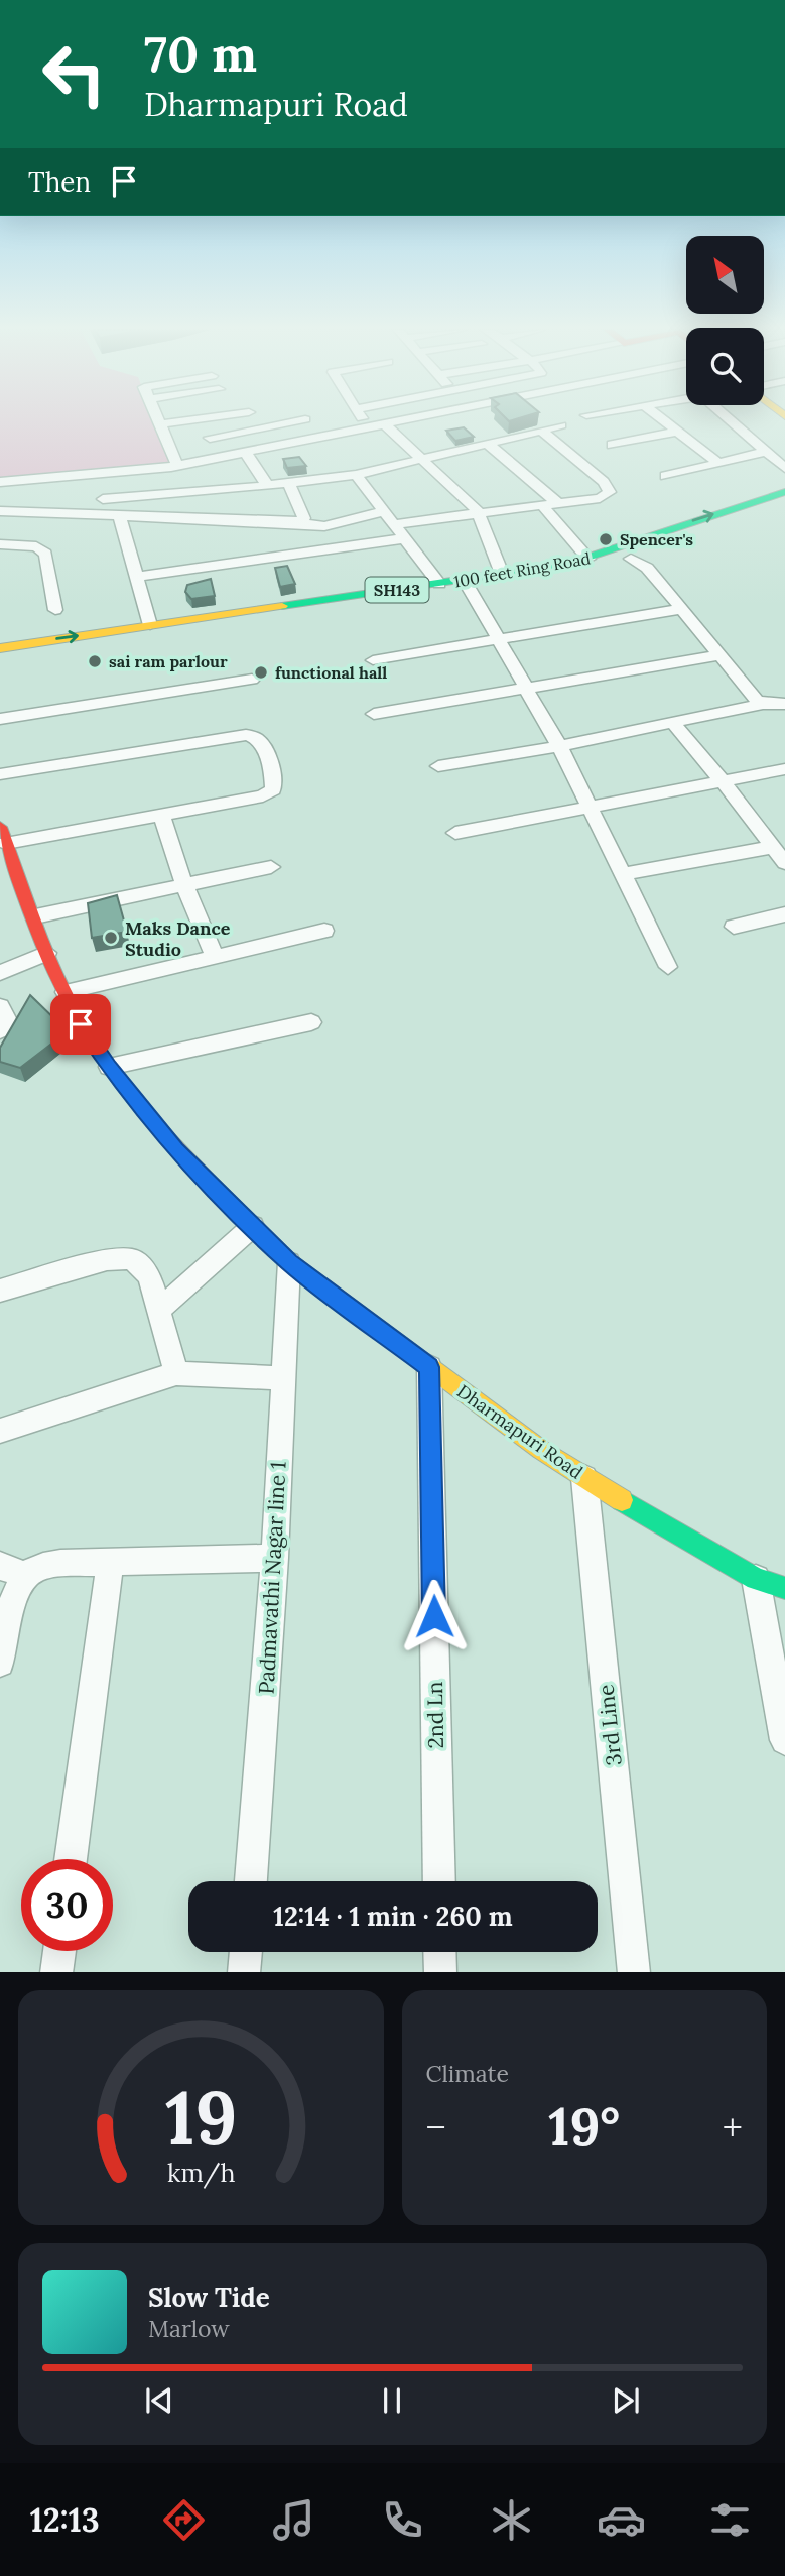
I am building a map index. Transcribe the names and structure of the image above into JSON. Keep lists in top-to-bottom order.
{
  "streets": {
    "main road": ["100 feet Ring Road", "SH143", "Dharmapuri Road"],
    "street": ["Padmavathi Nagar line 1", "2nd Ln", "3rd Line"]
  },
  "crossings": [
    ["Dharmapuri Road", "Padmavathi Nagar line 1"],
    ["Dharmapuri Road", "2nd Ln"],
    ["Dharmapuri Road", "3rd Line"]
  ],
  "places": [
    "Spencer's",
    "sai ram parlour",
    "functional hall",
    "Maks Dance Studio"
  ],
  "north": "top left",
  "page": {
    "turn": ["70 m", "Dharmapuri Road"],
    "then": "Then",
    "limit": "30",
    "trip": "12:14 · 1 min · 260 m",
    "tile": "Climate",
    "heat": ["−", "19°", "+"],
    "song": ["Slow Tide", "Marlow"],
    "tabs": "12:13",
    "gauge": ["19", "km/h"]
  }
}
